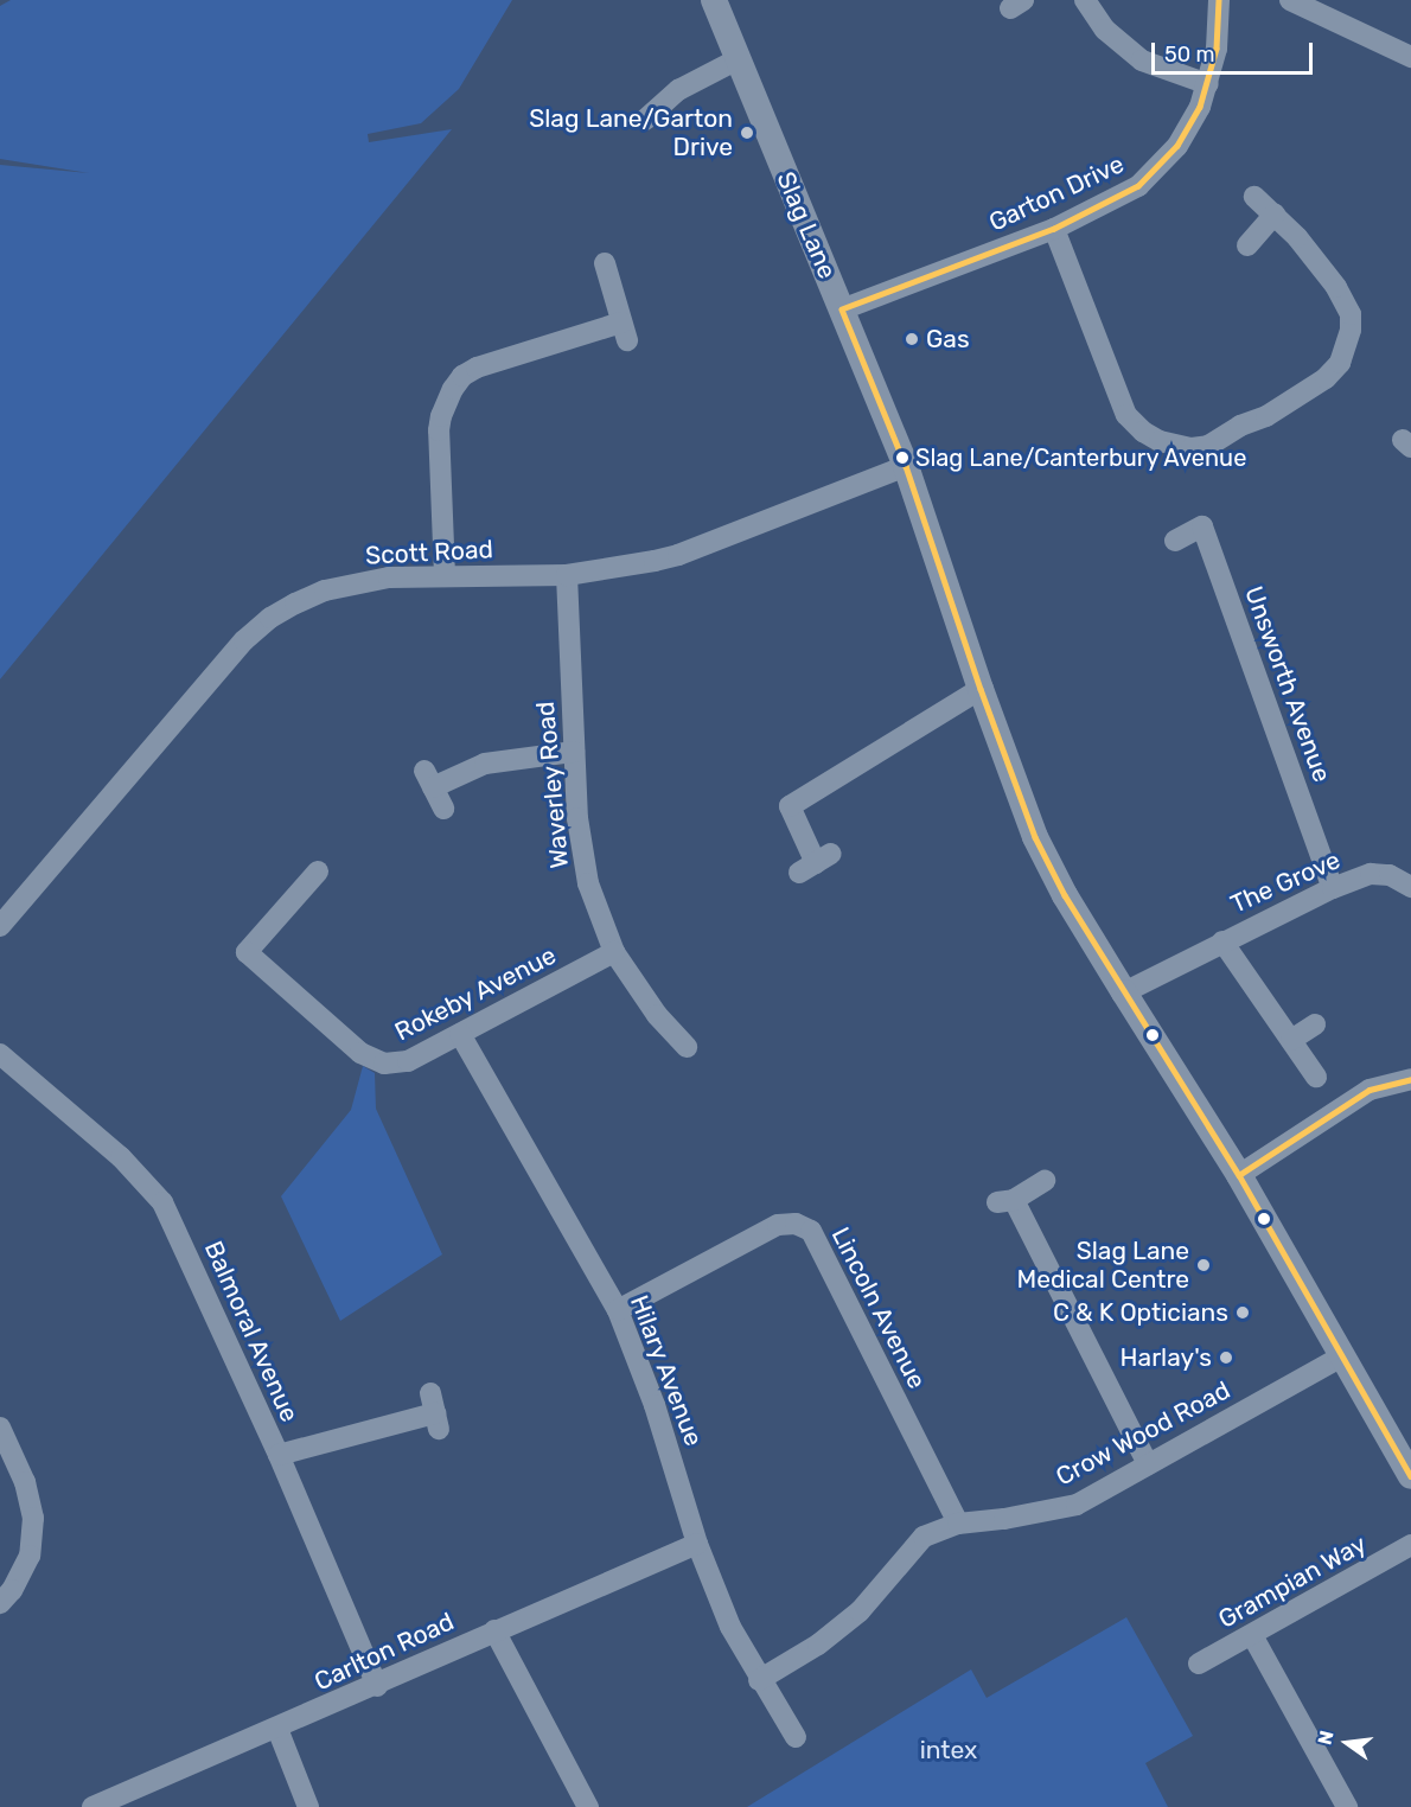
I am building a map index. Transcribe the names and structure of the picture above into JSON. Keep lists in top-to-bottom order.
{
  "streets": {
    "street": [
      "Garton Drive",
      "Slag Lane",
      "Scott Road",
      "Unsworth Avenue",
      "Waverley Road",
      "The Grove",
      "Rokeby Avenue",
      "Lincoln Avenue",
      "Balmoral Avenue",
      "Hilary Avenue",
      "Crow Wood Road",
      "Grampian Way",
      "Carlton Road"
    ]
  },
  "crossings": [
    ["Garton Drive", "Slag Lane"],
    ["Slag Lane", "Scott Road"],
    ["Slag Lane", "The Grove"],
    ["Slag Lane", "Crow Wood Road"],
    ["Scott Road", "Waverley Road"],
    ["Unsworth Avenue", "The Grove"],
    ["Waverley Road", "Rokeby Avenue"],
    ["Rokeby Avenue", "Hilary Avenue"],
    ["Lincoln Avenue", "Hilary Avenue"],
    ["Lincoln Avenue", "Crow Wood Road"],
    ["Balmoral Avenue", "Carlton Road"],
    ["Hilary Avenue", "Crow Wood Road"],
    ["Hilary Avenue", "Carlton Road"]
  ],
  "parks": ["intex"],
  "places": [
    "Slag Lane/Garton Drive",
    "Gas",
    "Slag Lane/Canterbury Avenue",
    "Slag Lane Medical Centre",
    "C & K Opticians",
    "Harlay's"
  ],
  "scale_bar": "50 m",
  "north": "left"
}
